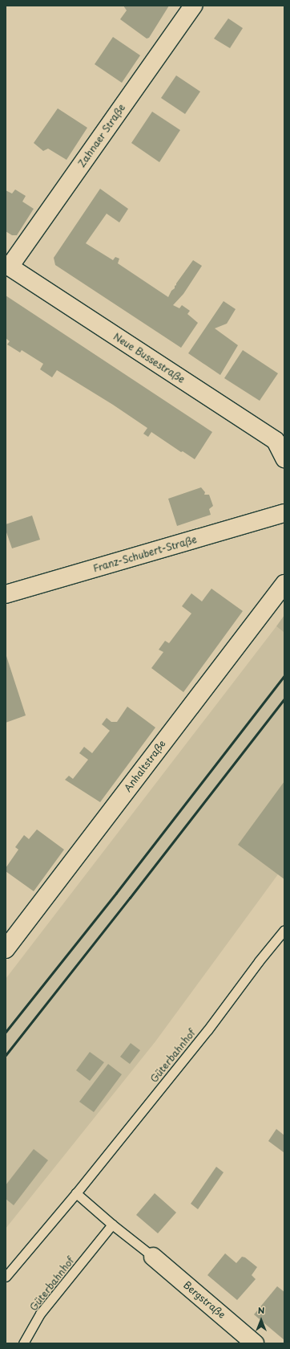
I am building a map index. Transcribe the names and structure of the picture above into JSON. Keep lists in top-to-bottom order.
{
  "streets": {
    "street": [
      "Zahnaer Straße",
      "Neue Bussestraße",
      "Franz-Schubert-Straße",
      "Anhaltstraße",
      "Bergstraße"
    ],
    "lane": ["Güterbahnhof"]
  },
  "crossings": [
    ["Zahnaer Straße", "Neue Bussestraße"]
  ],
  "north": "top"
}
